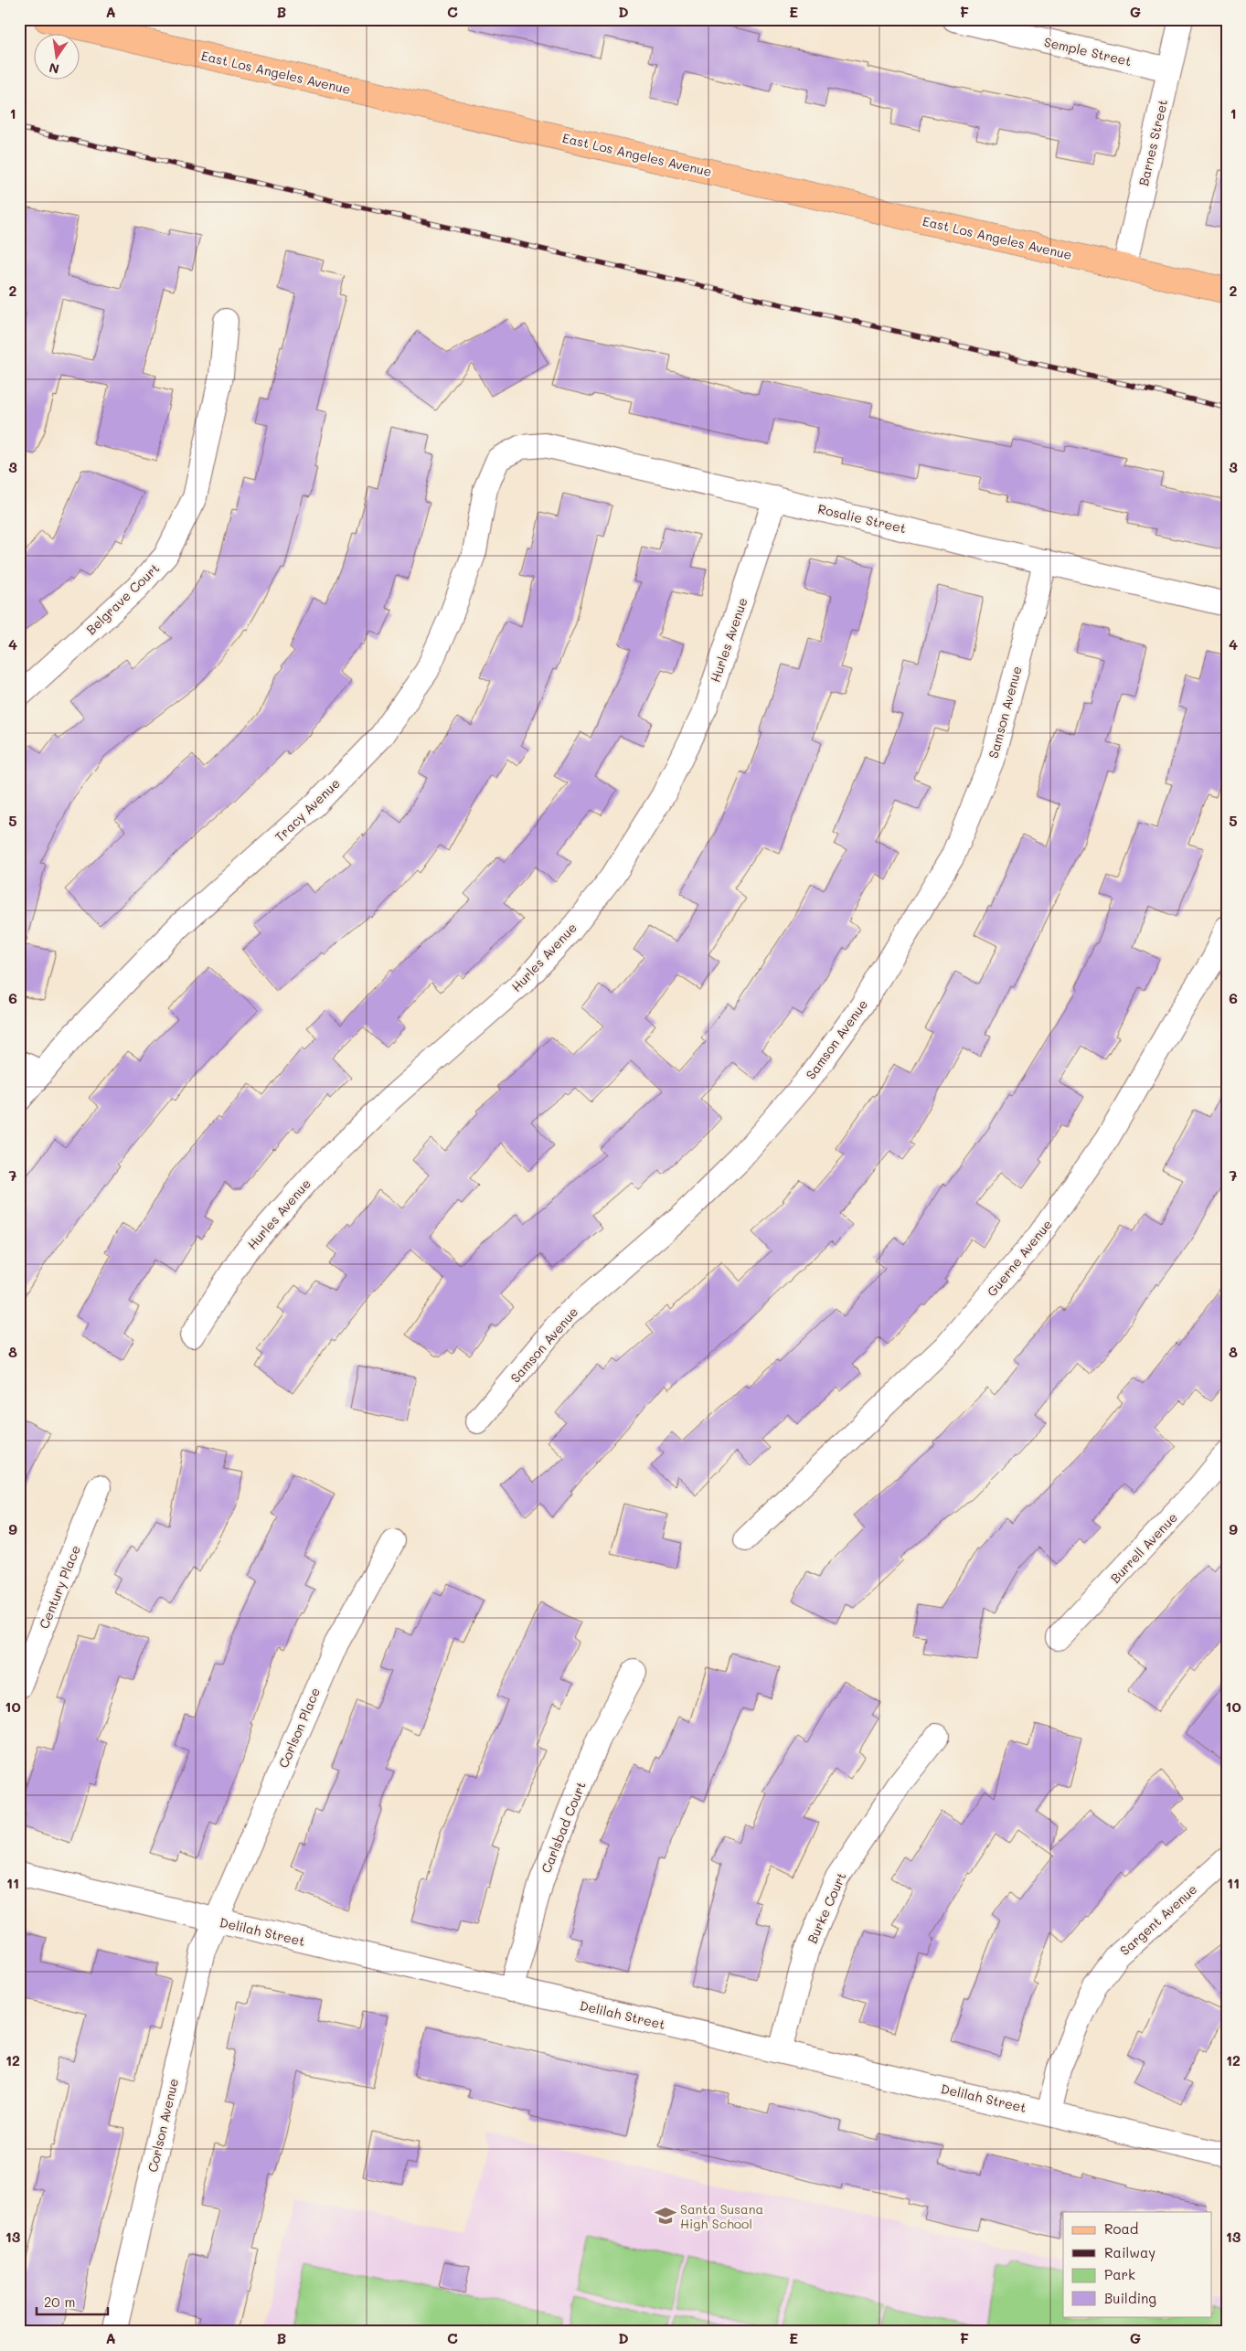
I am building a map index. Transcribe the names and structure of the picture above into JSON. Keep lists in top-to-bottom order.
{
  "streets": {
    "main road": ["East Los Angeles Avenue"],
    "street": [
      "Semple Street",
      "Barnes Street",
      "Rosalie Street",
      "Belgrave Court",
      "Hurles Avenue",
      "Samson Avenue",
      "Tracy Avenue",
      "Guerne Avenue",
      "Burrell Avenue",
      "Century Place",
      "Corlson Place",
      "Carlsbad Court",
      "Burke Court",
      "Sargent Avenue",
      "Delilah Street",
      "Corlson Avenue"
    ]
  },
  "crossings": [
    ["Semple Street", "Barnes Street"],
    ["East Los Angeles Avenue", "Barnes Street"],
    ["Rosalie Street", "Hurles Avenue"],
    ["Rosalie Street", "Samson Avenue"],
    ["Rosalie Street", "Tracy Avenue"],
    ["Corlson Place", "Delilah Street"],
    ["Corlson Place", "Corlson Avenue"],
    ["Carlsbad Court", "Delilah Street"],
    ["Burke Court", "Delilah Street"],
    ["Sargent Avenue", "Delilah Street"],
    ["Delilah Street", "Corlson Avenue"]
  ],
  "places": {
    "school or university": ["Santa Susana High School"]
  },
  "legend": [
    "Road",
    "Railway",
    "Park",
    "Building"
  ],
  "scale_bar": "20 m",
  "north": "bottom",
  "grid": {
    "columns": [
      "A",
      "B",
      "C",
      "D",
      "E",
      "F",
      "G"
    ],
    "rows": [
      "1",
      "2",
      "3",
      "4",
      "5",
      "6",
      "7",
      "8",
      "9",
      "10",
      "11",
      "12",
      "13"
    ]
  }
}
